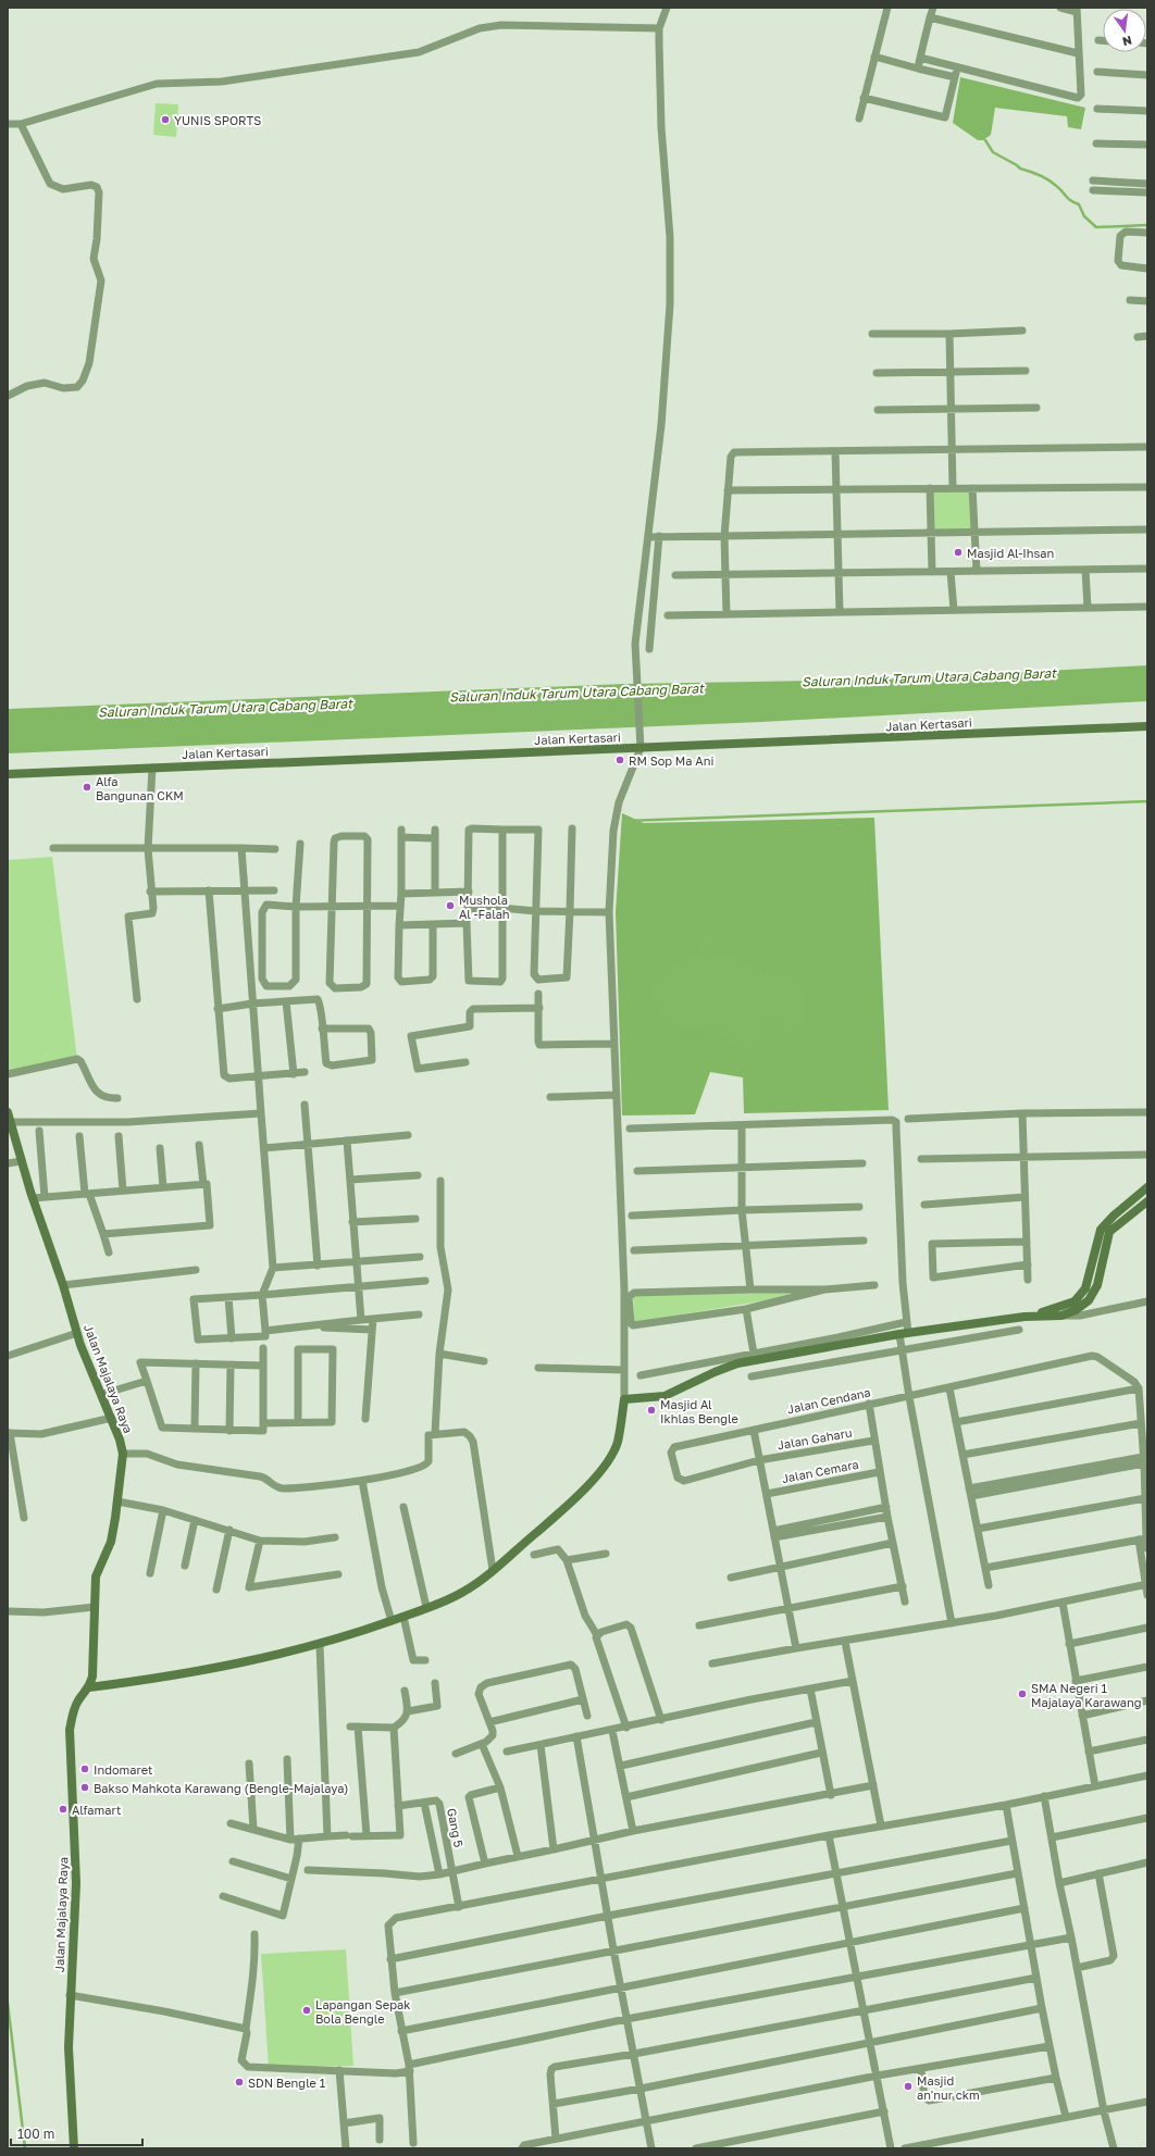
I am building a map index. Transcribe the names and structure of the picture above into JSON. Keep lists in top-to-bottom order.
{
  "streets": {
    "street": [
      "Jalan Kertasari",
      "Jalan Majalaya Raya",
      "Jalan Cendana",
      "Jalan Gaharu",
      "Jalan Cemara",
      "Gang 5"
    ]
  },
  "crossings": [
    ["Jalan Cendana", "Jalan Gaharu"]
  ],
  "water": ["Saluran Induk Tarum Utara Cabang Barat"],
  "places": [
    "YUNIS SPORTS",
    "Masjid Al-Ihsan",
    "RM Sop Ma Ani",
    "Alfa Bangunan CKM",
    "Mushola Al -Falah",
    "Masjid Al Ikhlas Bengle",
    "SMA Negeri 1 Majalaya Karawang",
    "Indomaret",
    "Bakso Mahkota Karawang (Bengle-Majalaya)",
    "Alfamart",
    "Lapangan Sepak Bola Bengle",
    "SDN Bengle 1",
    "Masjid an'nur ckm"
  ],
  "scale_bar": "100 m",
  "north": "bottom"
}
